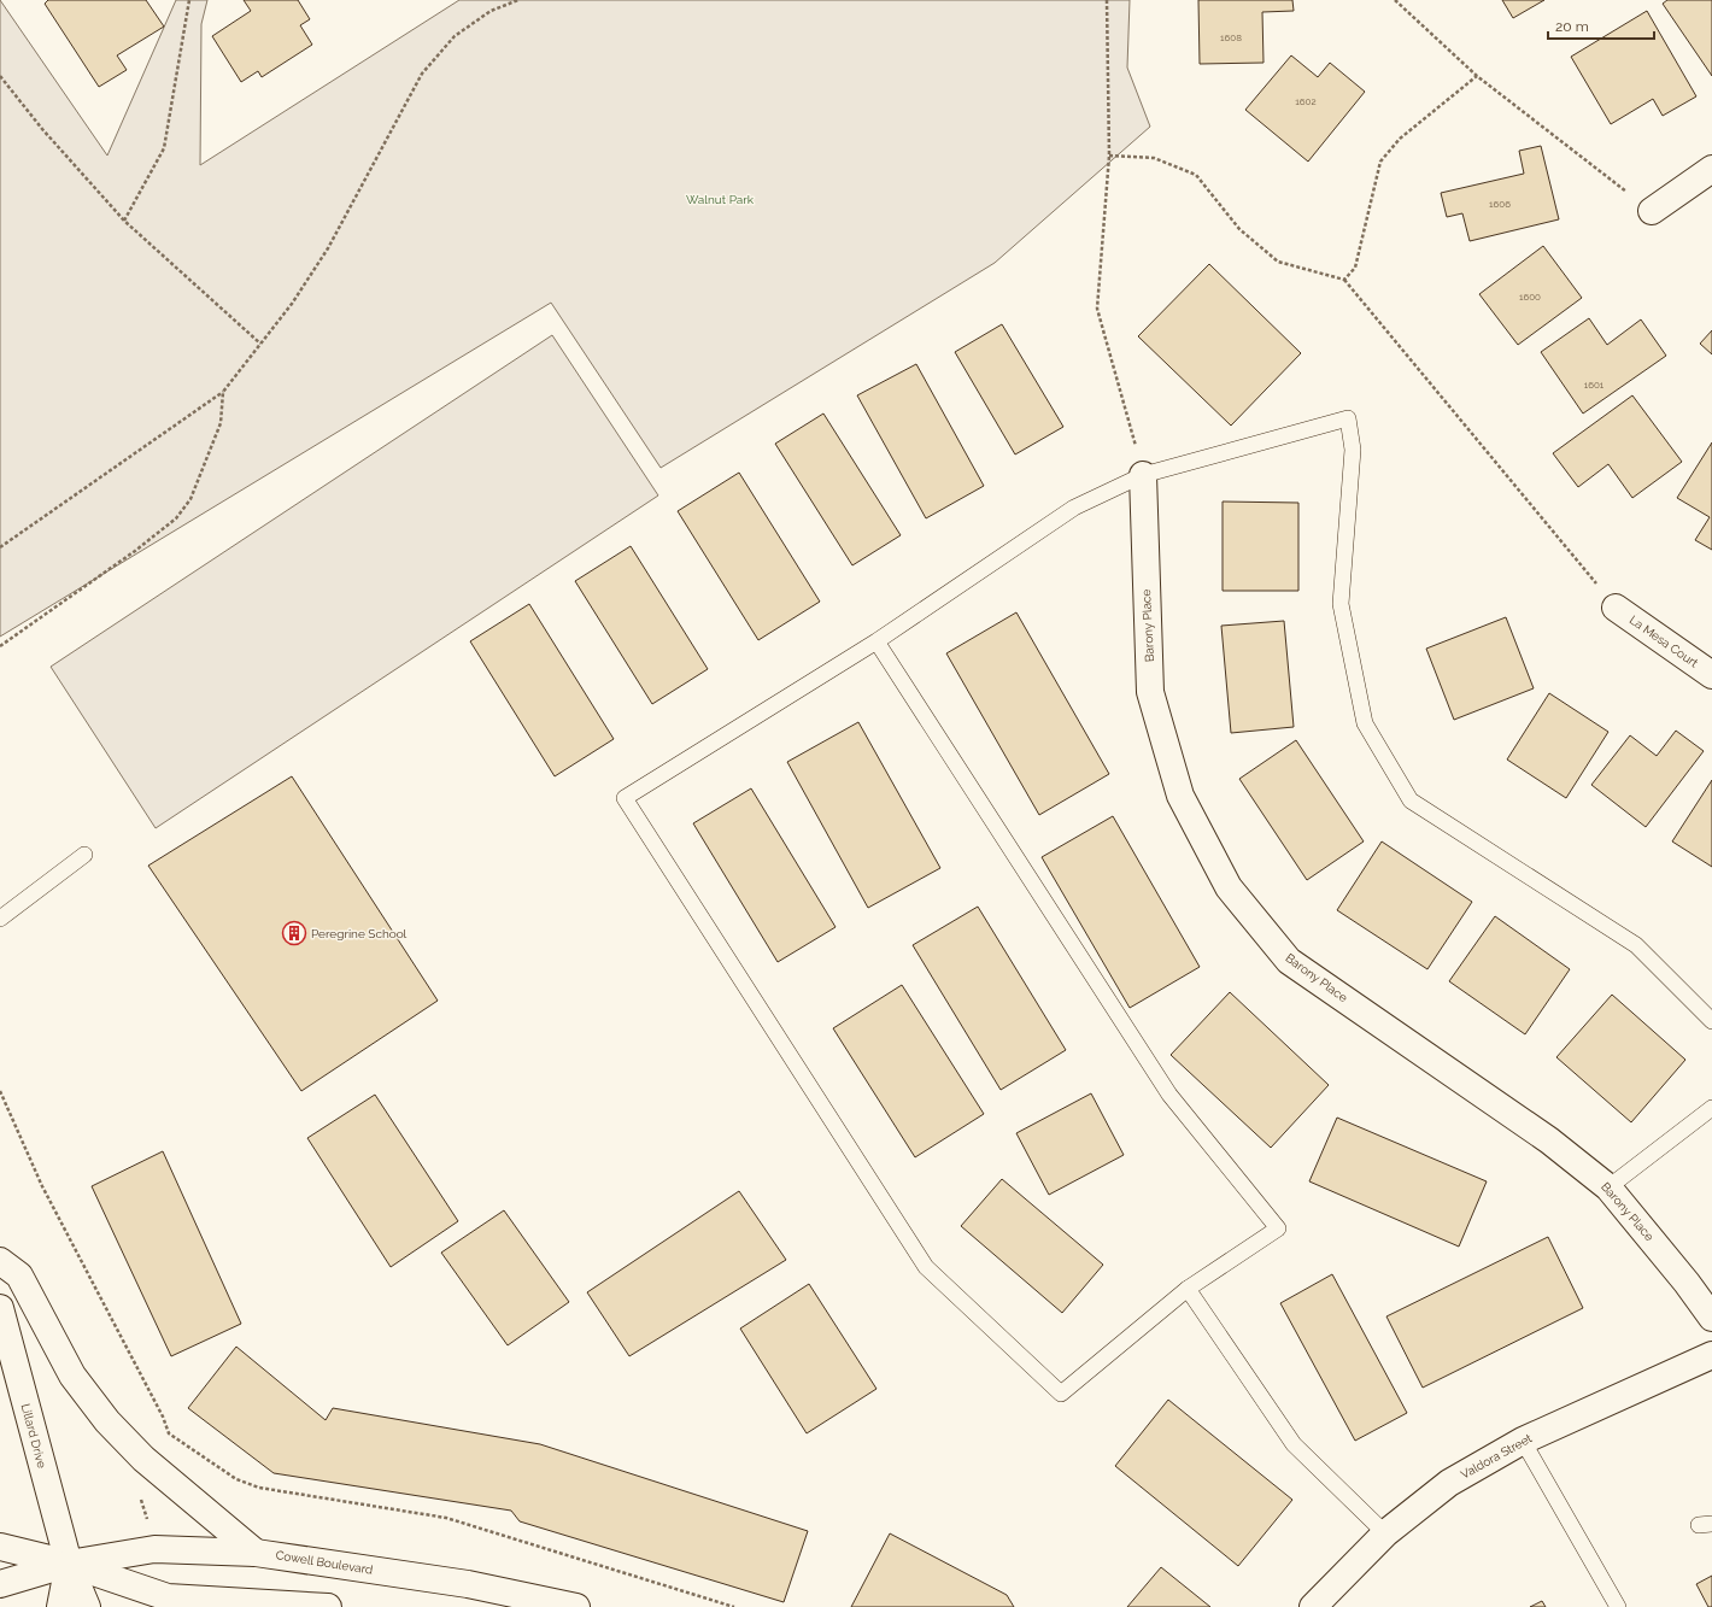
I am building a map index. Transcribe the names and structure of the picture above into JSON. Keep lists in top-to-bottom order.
{
  "streets": {
    "street": [
      "Barony Place",
      "La Mesa Court",
      "Lillard Drive",
      "Valdora Street",
      "Cowell Boulevard"
    ]
  },
  "crossings": [
    ["Lillard Drive", "Cowell Boulevard"]
  ],
  "parks": ["Walnut Park"],
  "places": {
    "building": ["Peregrine School"]
  },
  "house_numbers": [
    "1608",
    "1602",
    "1606",
    "1600",
    "1601"
  ],
  "scale_bar": "20 m"
}
